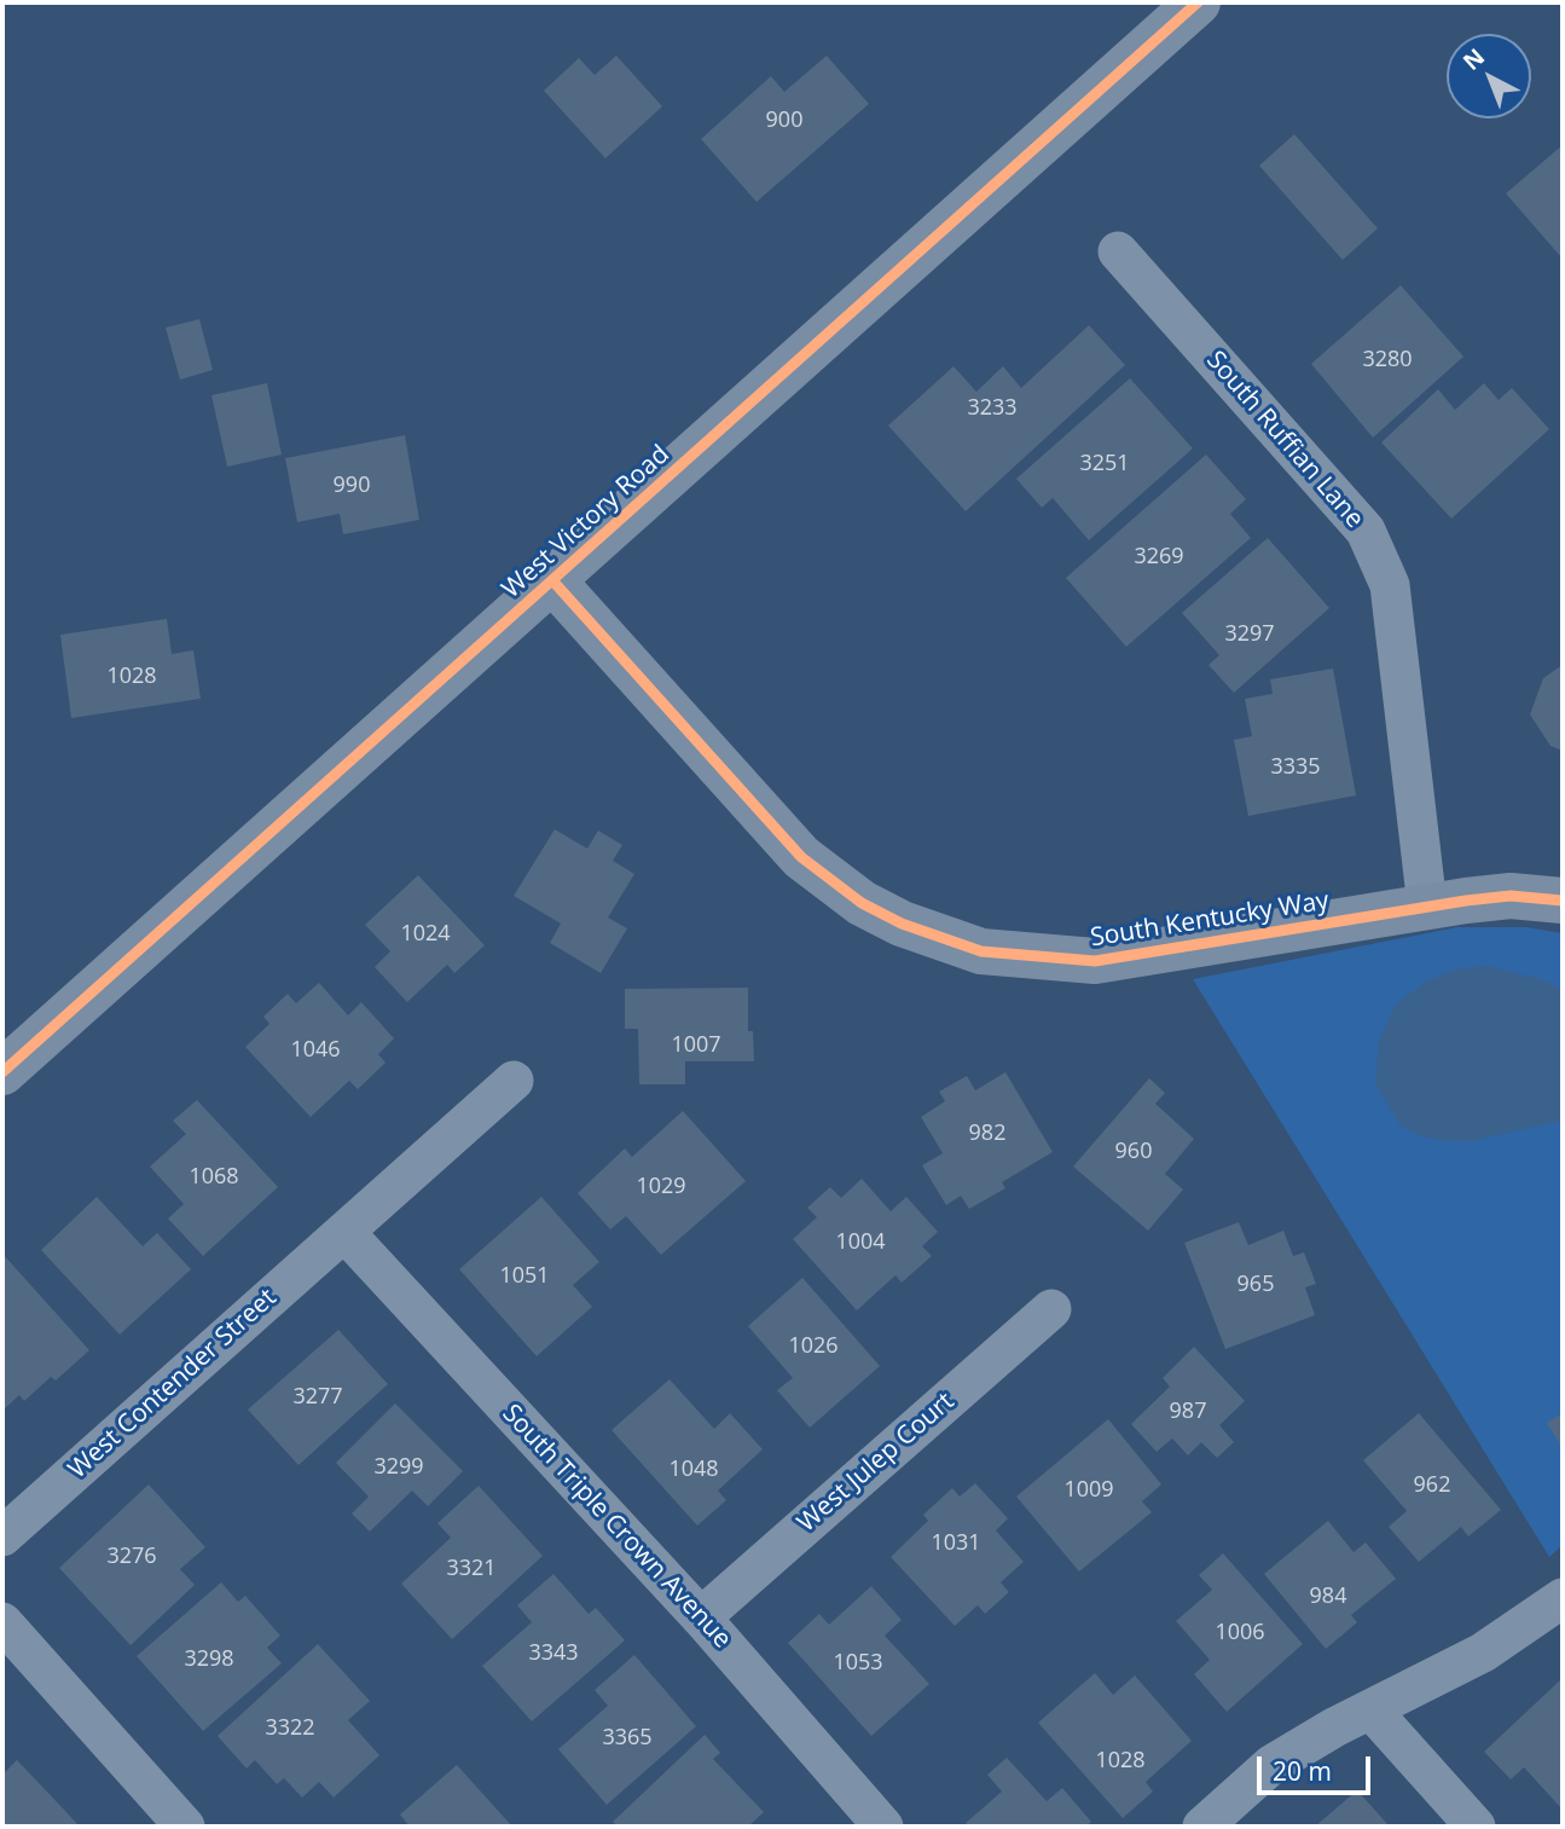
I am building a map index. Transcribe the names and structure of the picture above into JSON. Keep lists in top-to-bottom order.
{
  "streets": {
    "main road": ["West Victory Road", "South Kentucky Way"],
    "street": [
      "South Ruffian Lane",
      "West Contender Street",
      "West Julep Court",
      "South Triple Crown Avenue"
    ]
  },
  "crossings": [
    ["South Ruffian Lane", "South Kentucky Way"],
    ["West Victory Road", "South Kentucky Way"],
    ["West Contender Street", "South Triple Crown Avenue"],
    ["West Julep Court", "South Triple Crown Avenue"]
  ],
  "house_numbers": [
    "900",
    "3280",
    "3233",
    "3251",
    "990",
    "3269",
    "3297",
    "1028",
    "3335",
    "1024",
    "1007",
    "1046",
    "982",
    "960",
    "1068",
    "1029",
    "1004",
    "1051",
    "965",
    "1026",
    "3277",
    "987",
    "3299",
    "1048",
    "962",
    "1009",
    "1031",
    "3276",
    "3321",
    "984",
    "1006",
    "3343",
    "3298",
    "1053",
    "3322",
    "3365",
    "1028"
  ],
  "scale_bar": "20 m",
  "north": "top left"
}
